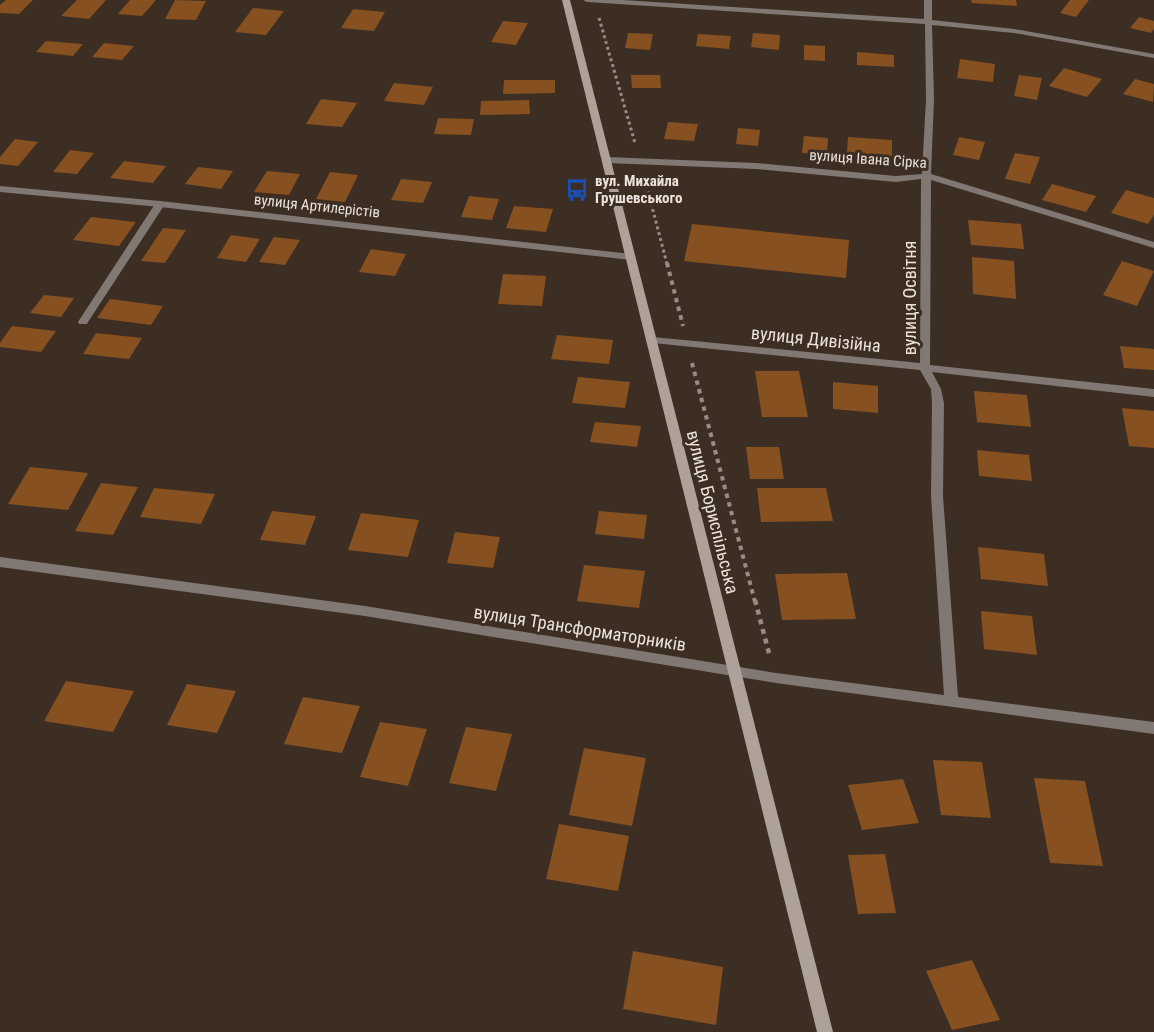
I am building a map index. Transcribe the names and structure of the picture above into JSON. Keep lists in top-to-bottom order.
{
  "streets": {
    "main road": ["вулиця Бориспільська"],
    "street": [
      "вулиця Івана Сірка",
      "вулиця Артилерістів",
      "вулиця Освітня",
      "вулиця Дивізійна",
      "вулиця Трансформаторників"
    ]
  },
  "crossings": [
    ["вулиця Івана Сірка", "вулиця Освітня"],
    ["вулиця Івана Сірка", "вулиця Бориспільська"],
    ["вулиця Артилерістів", "вулиця Бориспільська"],
    ["вулиця Освітня", "вулиця Дивізійна"],
    ["вулиця Освітня", "вулиця Трансформаторників"],
    ["вулиця Дивізійна", "вулиця Бориспільська"],
    ["вулиця Бориспільська", "вулиця Трансформаторників"]
  ],
  "places": {
    "bus stop": ["вул. Михайла Грушевського"]
  }
}
